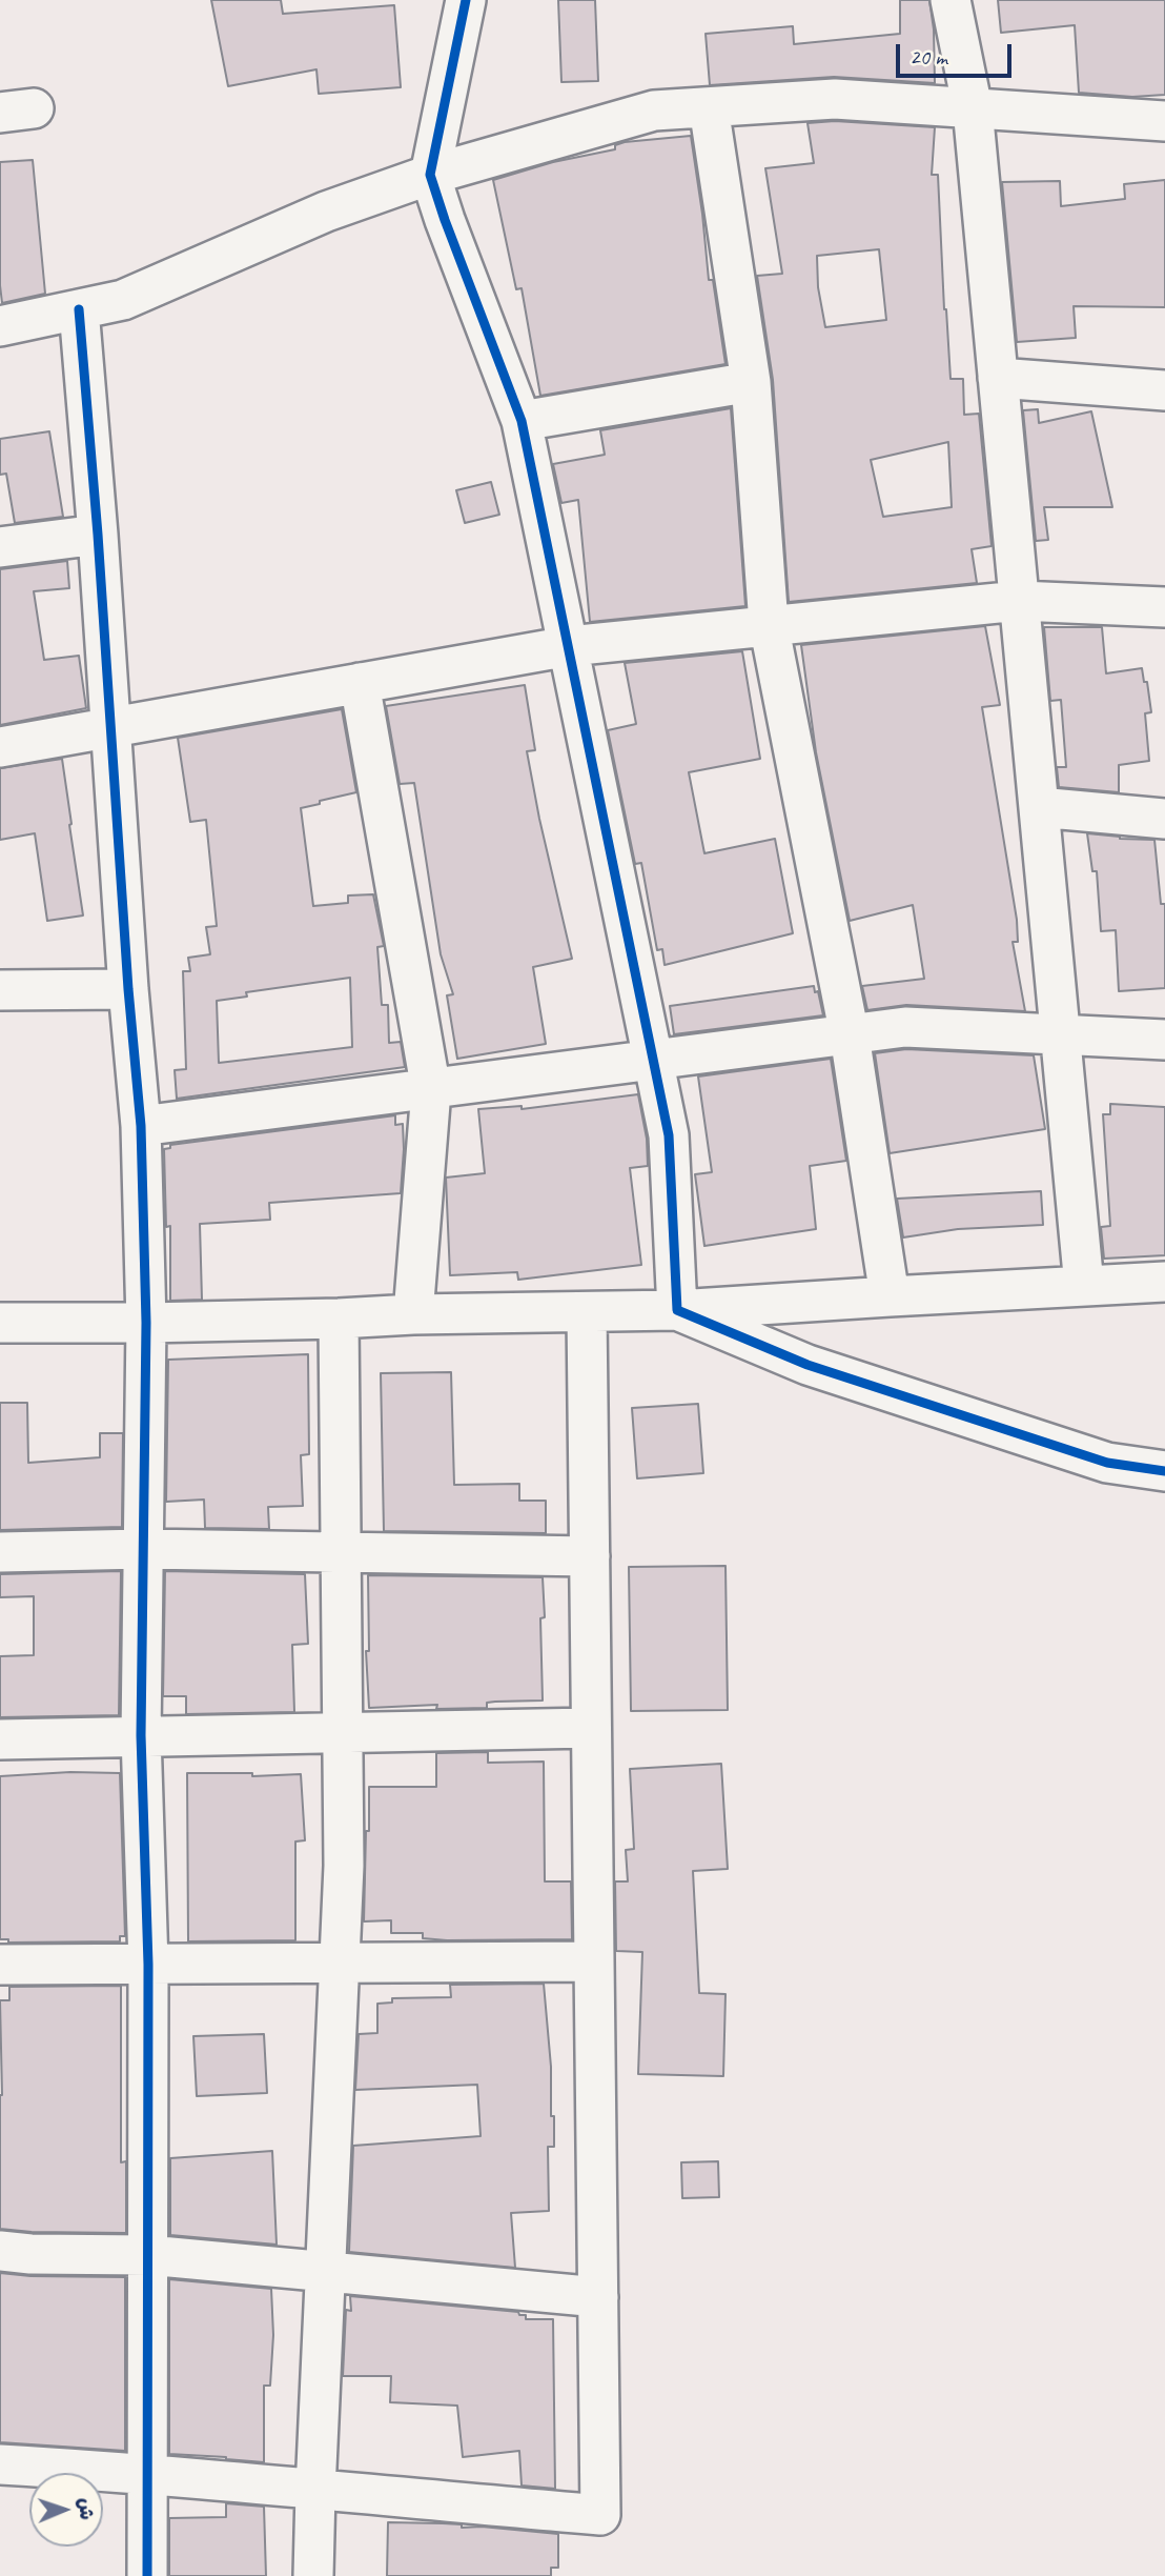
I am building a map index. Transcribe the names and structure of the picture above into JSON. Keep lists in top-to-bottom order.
{
  "scale_bar": "20 m",
  "north": "right"
}
